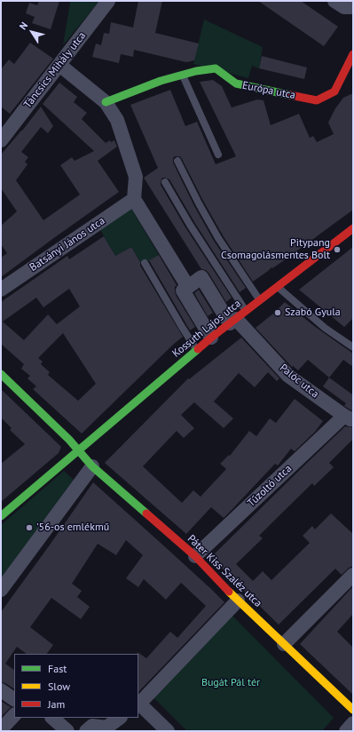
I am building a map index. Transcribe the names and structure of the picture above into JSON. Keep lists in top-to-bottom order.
{
  "streets": {
    "street": [
      "Táncsics Mihály utca",
      "Európa utca",
      "Batsányi János utca",
      "Kossuth Lajos utca",
      "Palóc utca",
      "Tűzoltó utca",
      "Páter Kiss Szaléz utca"
    ]
  },
  "crossings": [
    ["Kossuth Lajos utca", "Palóc utca"],
    ["Kossuth Lajos utca", "Páter Kiss Szaléz utca"],
    ["Palóc utca", "Tűzoltó utca"],
    ["Tűzoltó utca", "Páter Kiss Szaléz utca"]
  ],
  "parks": ["Bugát Pál tér"],
  "places": ["Pitypang Csomagolásmentes Bolt", "Szabó Gyula", "'56-os emlékmű"],
  "legend": ["Fast", "Slow", "Jam"],
  "north": "top left"
}
